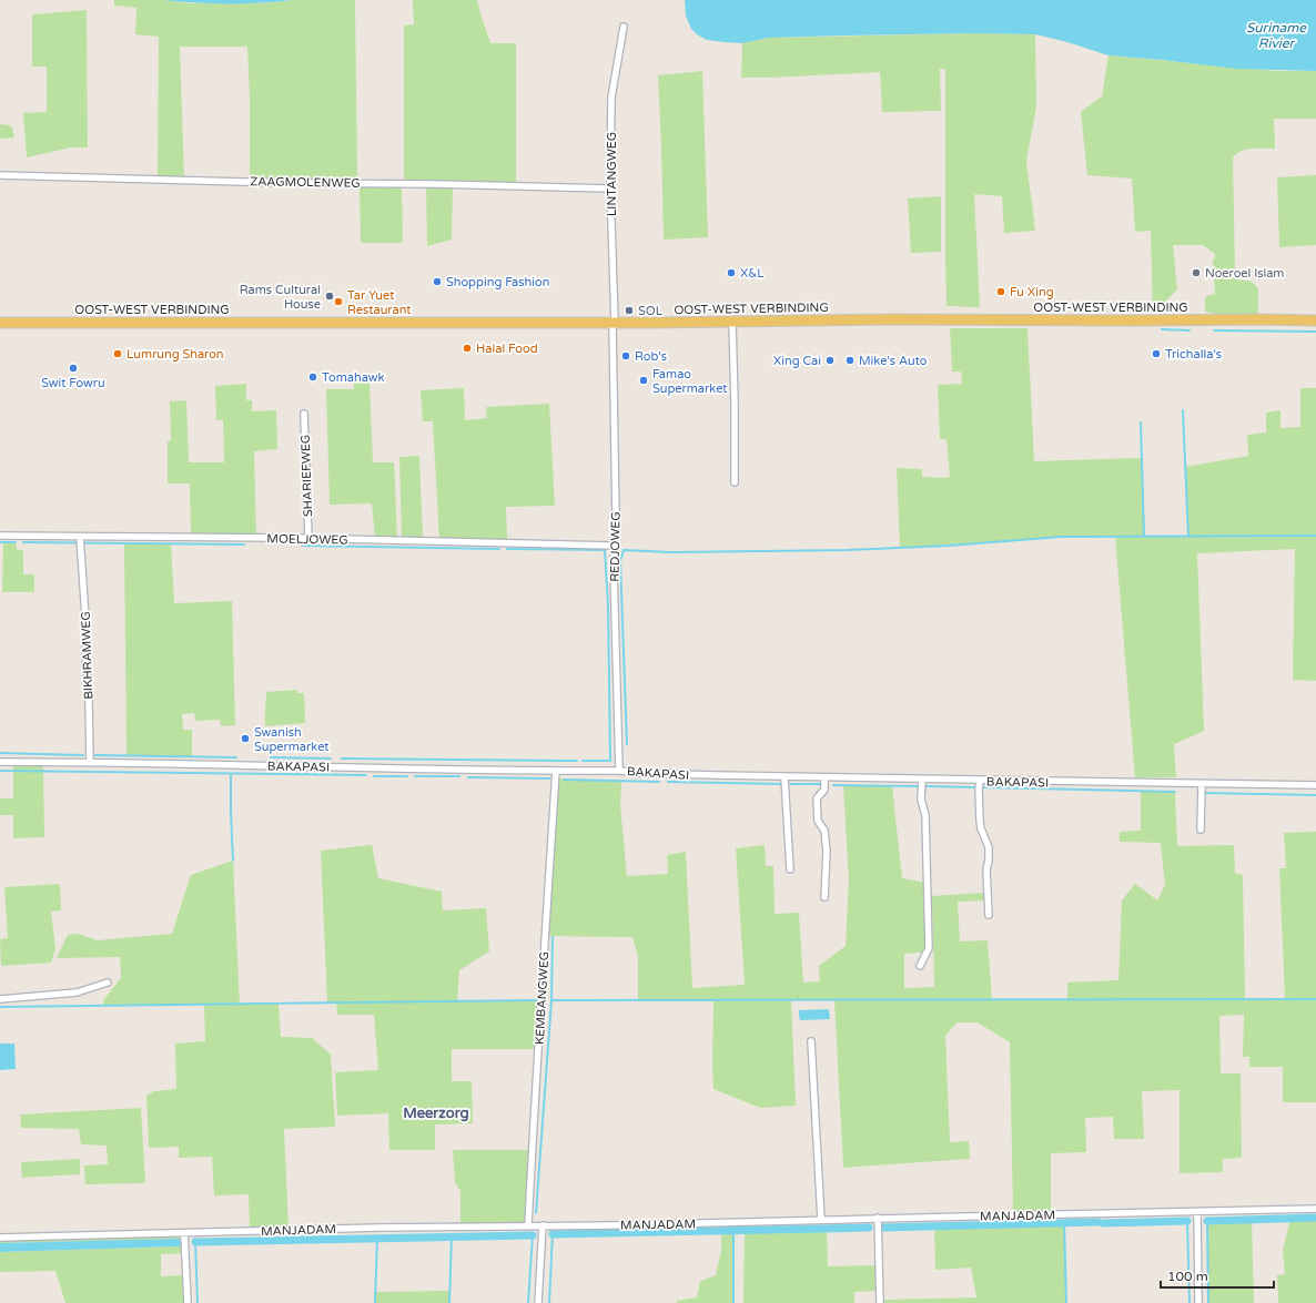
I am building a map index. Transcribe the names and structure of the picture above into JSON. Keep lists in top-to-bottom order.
{
  "streets": {
    "main road": ["OOST-WEST VERBINDING"],
    "street": [
      "LINTANGWEG",
      "ZAAGMOLENWEG",
      "SHARIEFWEG",
      "MOELJOWEG",
      "REDJOWEG",
      "BIKHRAMWEG",
      "BAKAPASI",
      "KEMBANGWEG",
      "MANJADAM"
    ]
  },
  "crossings": [
    ["LINTANGWEG", "ZAAGMOLENWEG"],
    ["LINTANGWEG", "OOST-WEST VERBINDING"],
    ["LINTANGWEG", "REDJOWEG"],
    ["OOST-WEST VERBINDING", "REDJOWEG"],
    ["SHARIEFWEG", "MOELJOWEG"],
    ["MOELJOWEG", "REDJOWEG"],
    ["MOELJOWEG", "BIKHRAMWEG"],
    ["REDJOWEG", "BAKAPASI"],
    ["BIKHRAMWEG", "BAKAPASI"],
    ["BAKAPASI", "KEMBANGWEG"],
    ["KEMBANGWEG", "MANJADAM"]
  ],
  "districts": ["Meerzorg"],
  "water": ["Suriname Rivier"],
  "places": [
    "X&L",
    "Noeroel Islam",
    "Shopping Fashion",
    "Fu Xing",
    "Rams Cultural House",
    "Tar Yuet Restaurant",
    "SOL",
    "Halal Food",
    "Lumrung Sharon",
    "Trichalla's",
    "Rob's",
    "Xing Cai",
    "Mike's Auto",
    "Swit Fowru",
    "Tomahawk",
    "Famao Supermarket",
    "Swanish Supermarket"
  ],
  "scale_bar": "100 m"
}
